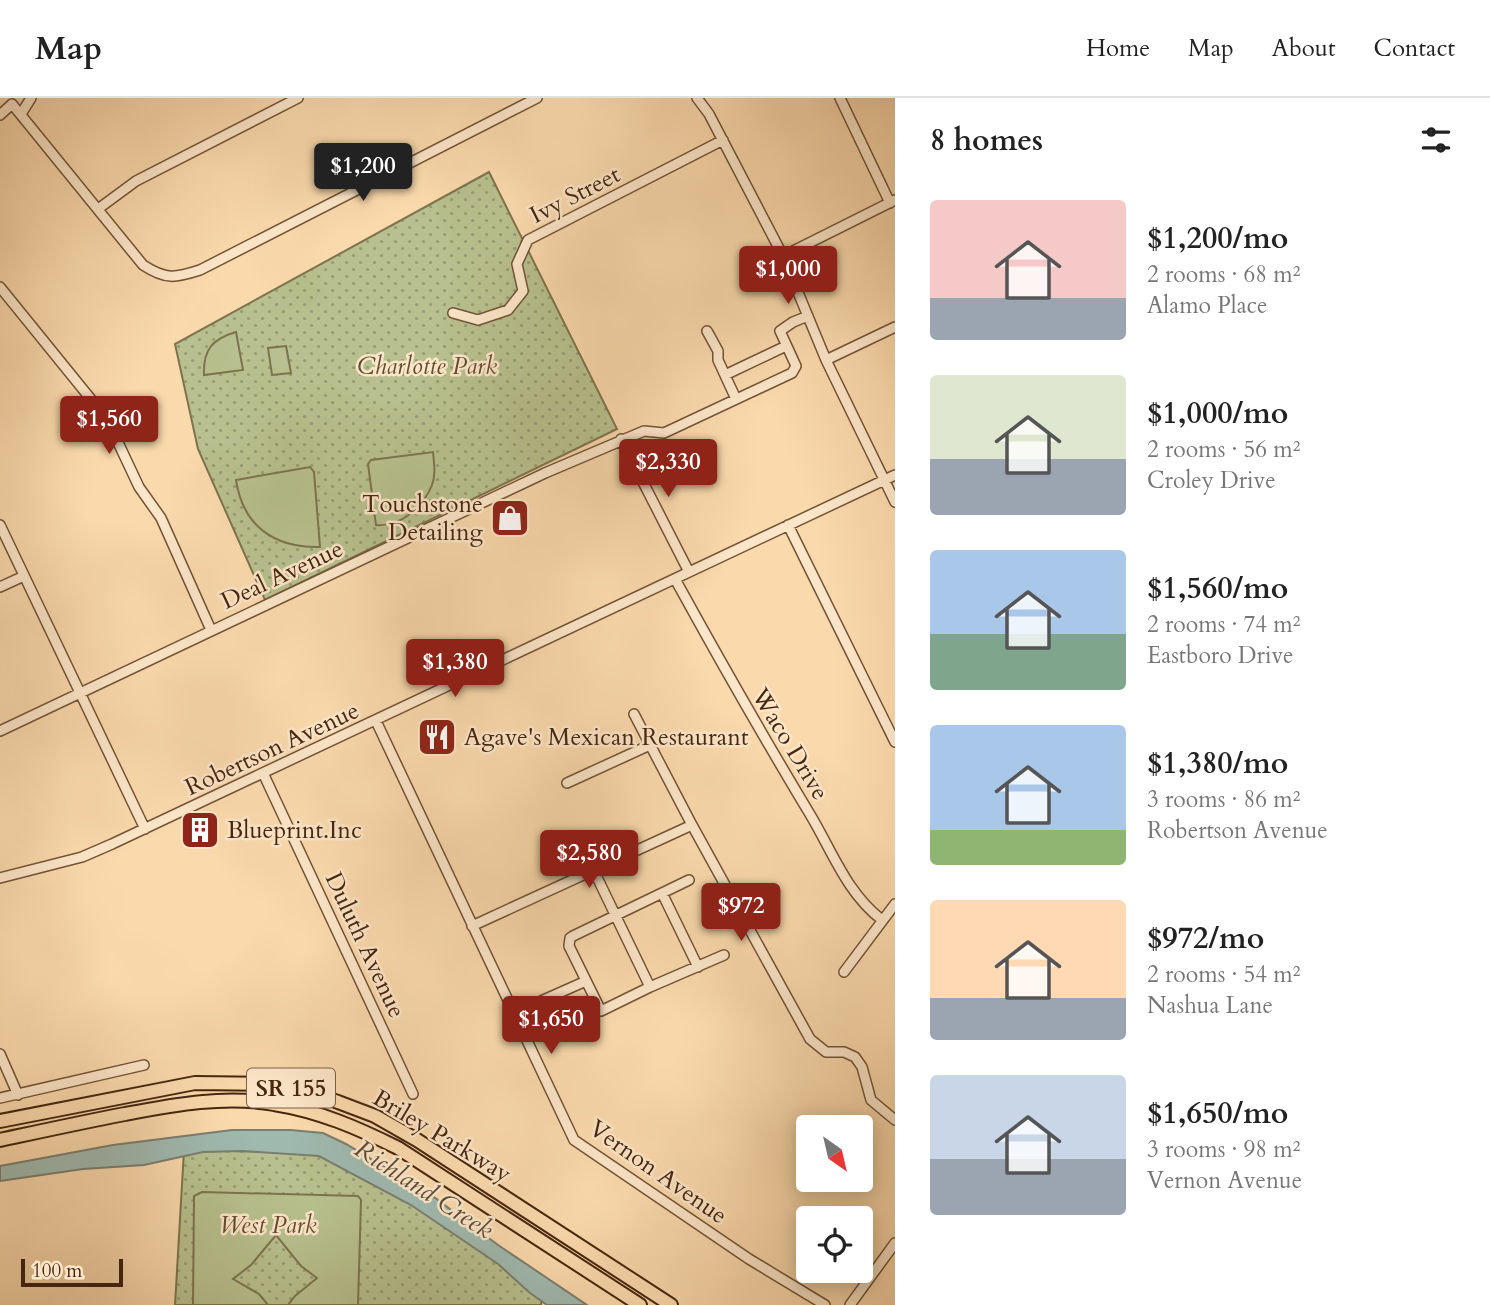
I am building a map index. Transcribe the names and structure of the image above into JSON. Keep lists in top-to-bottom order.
{
  "streets": {
    "highway": ["SR 155", "Briley Parkway"],
    "street": [
      "Ivy Street",
      "Deal Avenue",
      "Waco Drive",
      "Robertson Avenue",
      "Duluth Avenue",
      "Vernon Avenue"
    ]
  },
  "crossings": [
    ["Waco Drive", "Robertson Avenue"],
    ["Robertson Avenue", "Duluth Avenue"],
    ["Robertson Avenue", "Vernon Avenue"]
  ],
  "water": ["Richland Creek"],
  "parks": ["Charlotte Park", "West Park"],
  "places": {
    "shop": ["Touchstone Detailing"],
    "restaurant": ["Agave's Mexican Restaurant"],
    "building": ["Blueprint.Inc"]
  },
  "scale_bar": "100 m",
  "north": "bottom right",
  "page": {
    "header": "Map",
    "nav": [
      "Home",
      "Map",
      "About",
      "Contact"
    ],
    "heading": "8 homes",
    "price": [
      "$1,200",
      "$1,000",
      "$1,560",
      "$2,330",
      "$1,380",
      "$2,580",
      "$972",
      "$1,650"
    ],
    "list": [
      {
        "name": "$1,200/mo",
        "note": "2 rooms · 68 m² · Alamo Place"
      },
      {
        "name": "$1,000/mo",
        "note": "2 rooms · 56 m² · Croley Drive"
      },
      {
        "name": "$1,560/mo",
        "note": "2 rooms · 74 m² · Eastboro Drive"
      },
      {
        "name": "$1,380/mo",
        "note": "3 rooms · 86 m² · Robertson Avenue"
      },
      {
        "name": "$972/mo",
        "note": "2 rooms · 54 m² · Nashua Lane"
      },
      {
        "name": "$1,650/mo",
        "note": "3 rooms · 98 m² · Vernon Avenue"
      }
    ],
    "scale": "100 m"
  }
}
